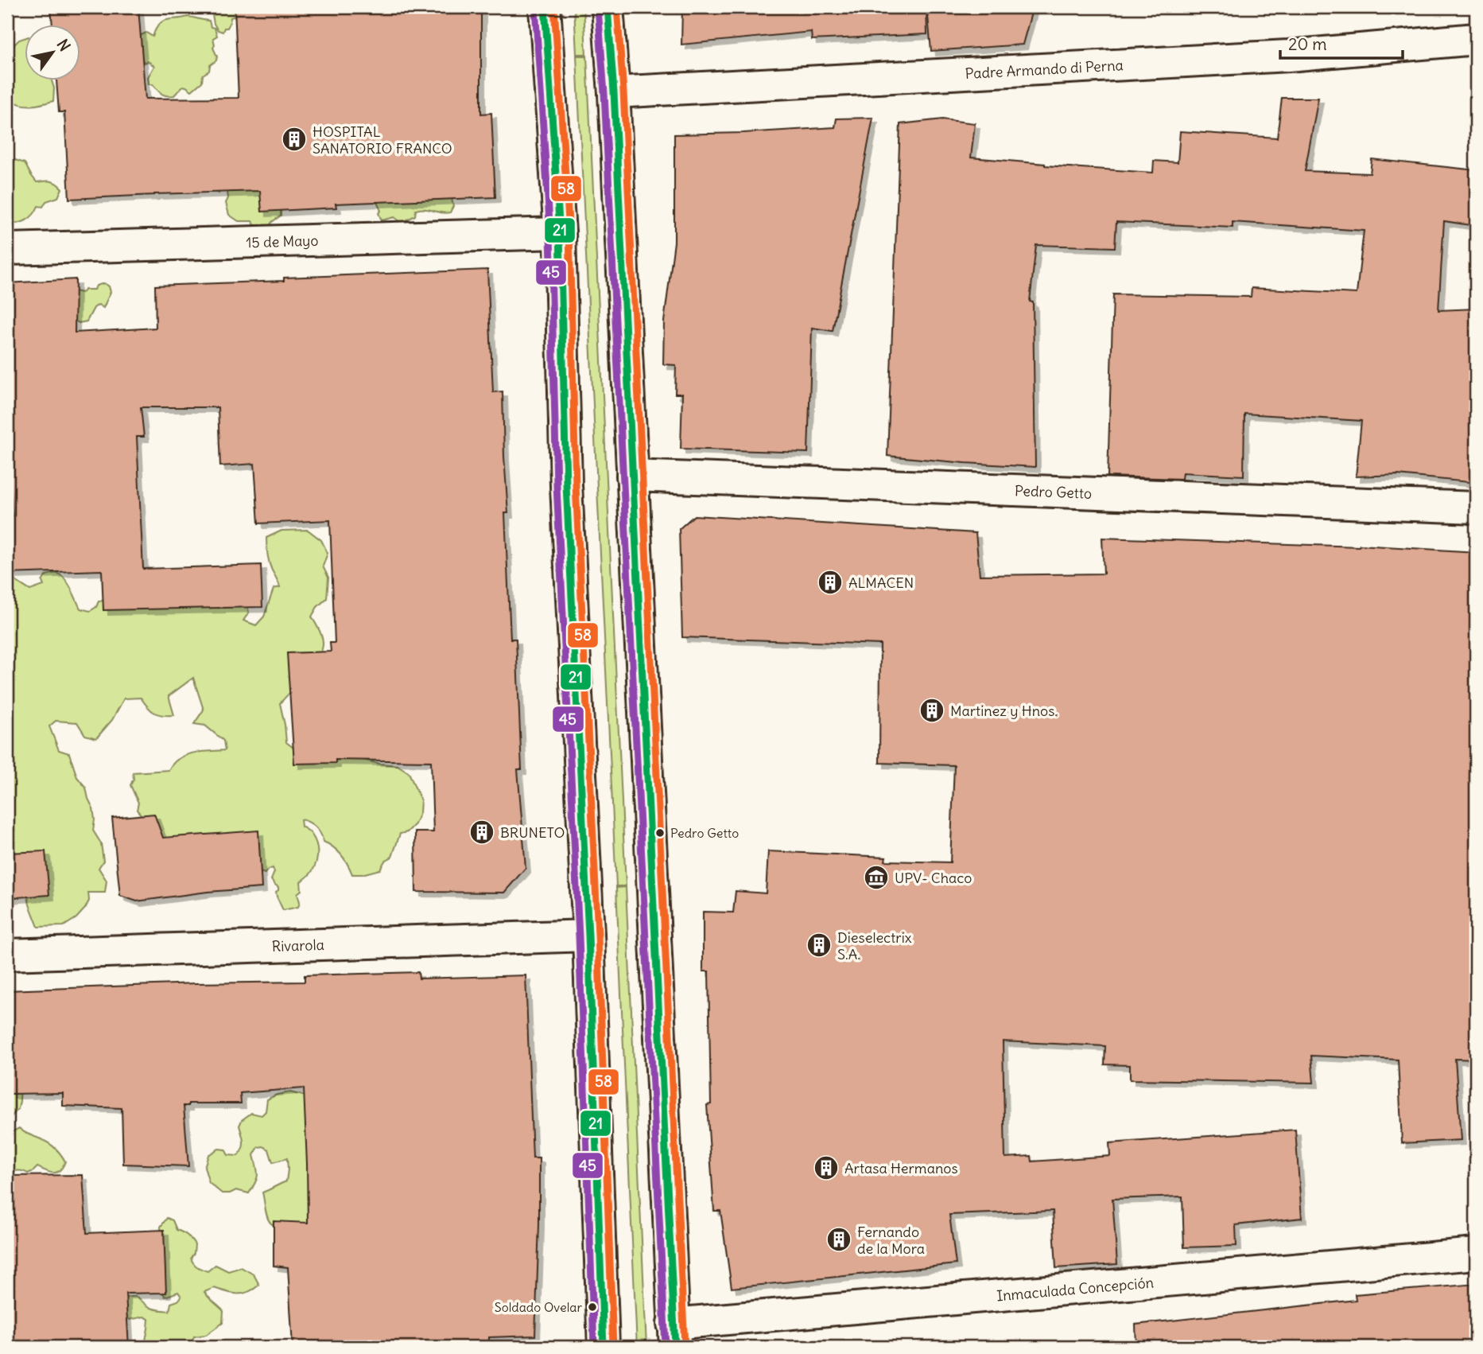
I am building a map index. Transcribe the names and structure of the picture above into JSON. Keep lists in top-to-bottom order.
{
  "streets": {
    "main road": [
      "Padre Armando di Perna",
      "15 de Mayo",
      "Pedro Getto",
      "Rivarola",
      "Inmaculada Concepción"
    ]
  },
  "places": {
    "building": [
      "HOSPITAL SANATORIO FRANCO",
      "ALMACEN",
      "Martinez y Hnos.",
      "BRUNETO",
      "Dieselectrix S.A.",
      "Artasa Hermanos",
      "Fernando de la Mora"
    ],
    "other": ["Pedro Getto", "Soldado Ovelar"],
    "museum": ["UPV- Chaco"]
  },
  "lines": ["transit line 21", "transit line 58", "transit line 45"],
  "scale_bar": "20 m",
  "north": "top right"
}
